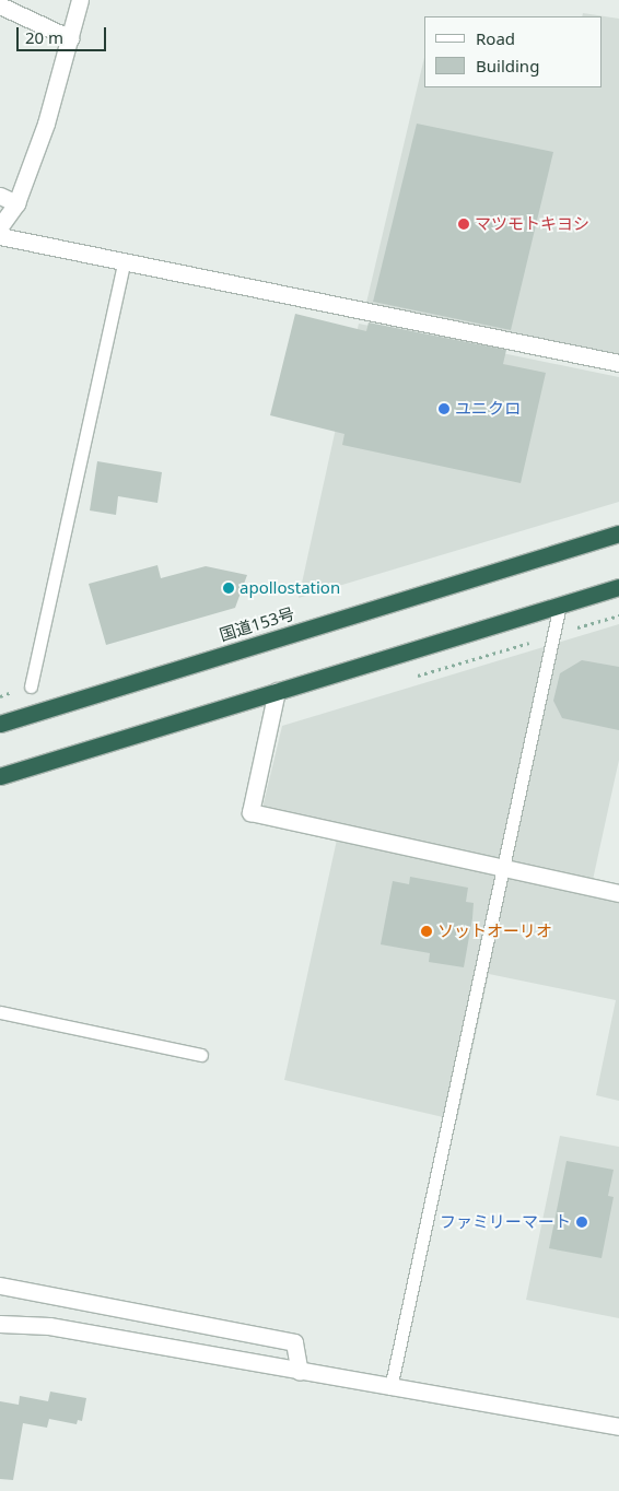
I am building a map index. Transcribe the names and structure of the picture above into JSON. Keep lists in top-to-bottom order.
{
  "streets": {
    "highway": ["国道153号"]
  },
  "places": [
    "マツモトキヨシ",
    "ユニクロ",
    "apollostation",
    "ソットオーリオ",
    "ファミリーマート"
  ],
  "legend": ["Road", "Building"],
  "scale_bar": "20 m"
}
